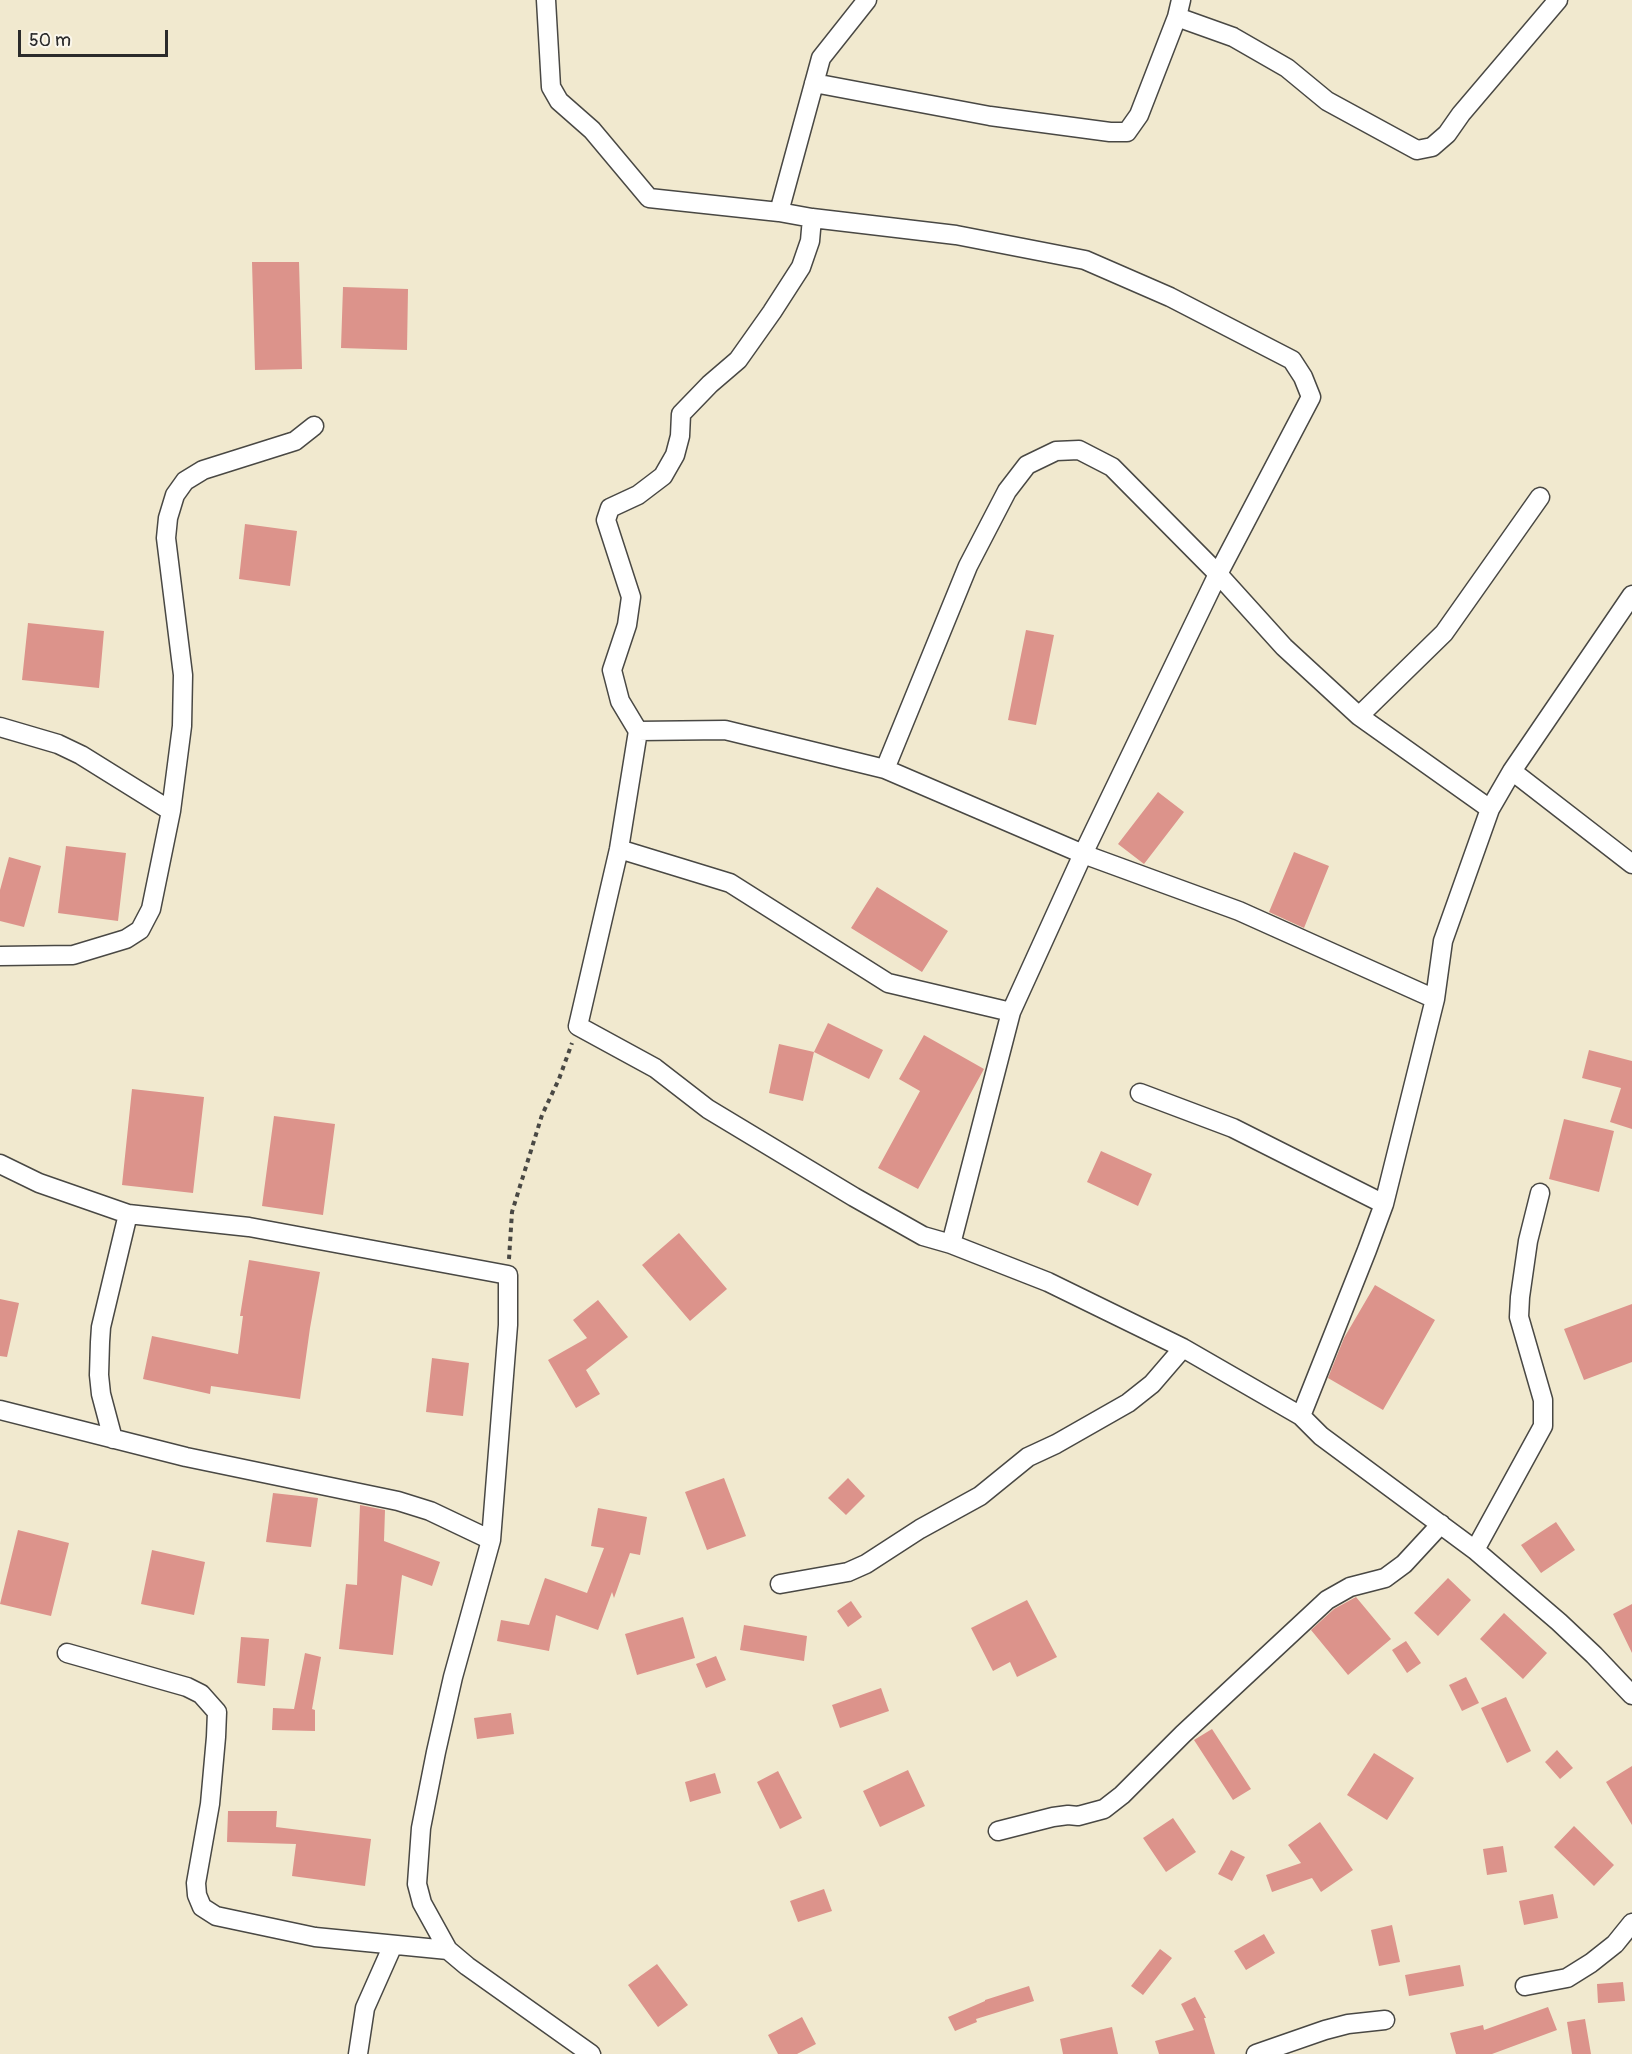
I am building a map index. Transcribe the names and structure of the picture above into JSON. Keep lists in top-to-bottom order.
{
  "scale_bar": "50 m"
}
